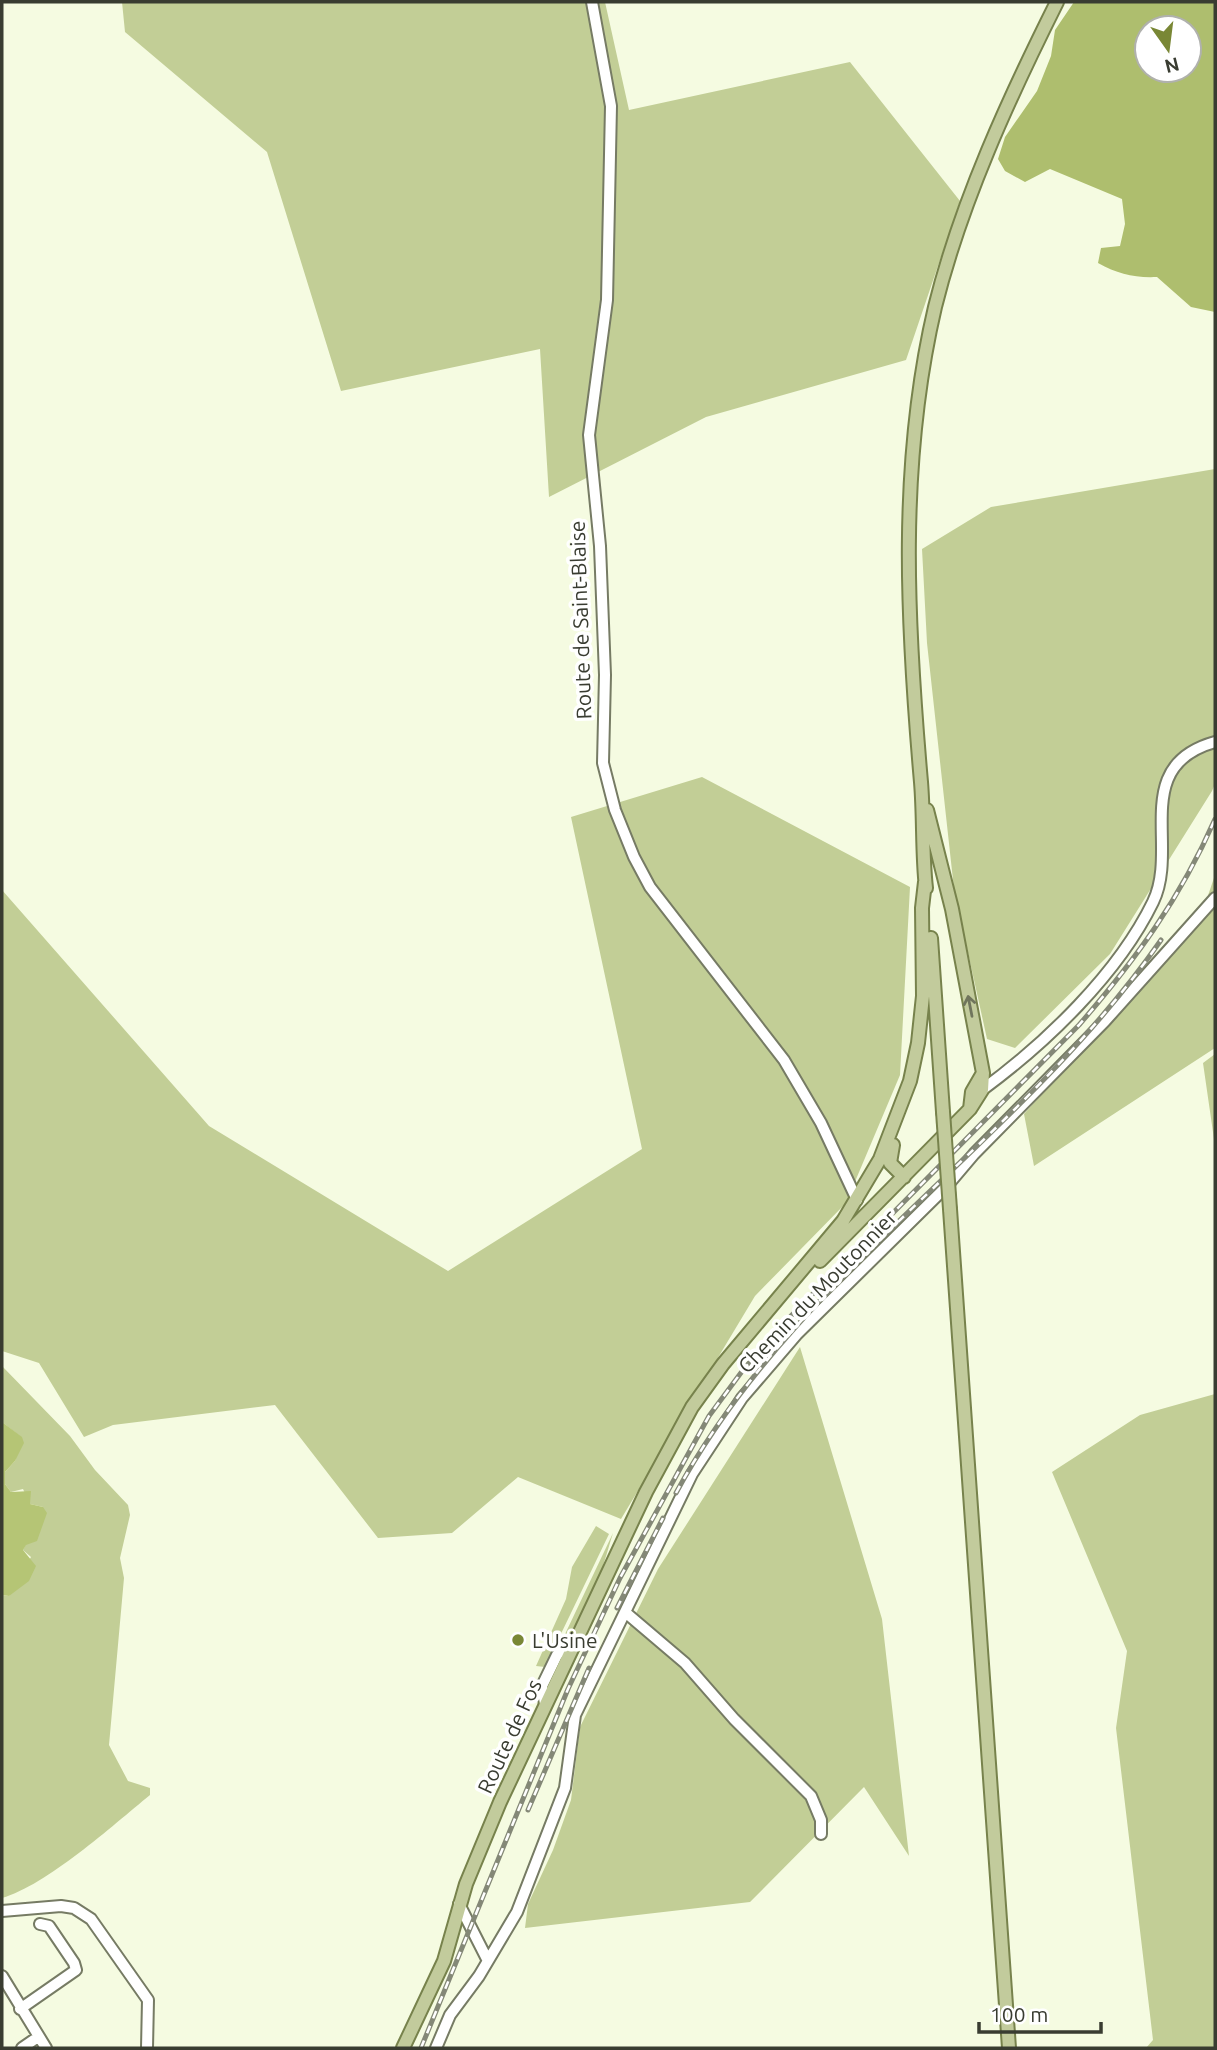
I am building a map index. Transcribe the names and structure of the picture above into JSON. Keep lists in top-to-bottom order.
{
  "streets": {
    "main road": ["Route de Fos"],
    "street": ["Route de Saint-Blaise", "Chemin du Moutonnier"]
  },
  "places": ["L'Usine"],
  "scale_bar": "100 m",
  "north": "bottom"
}
